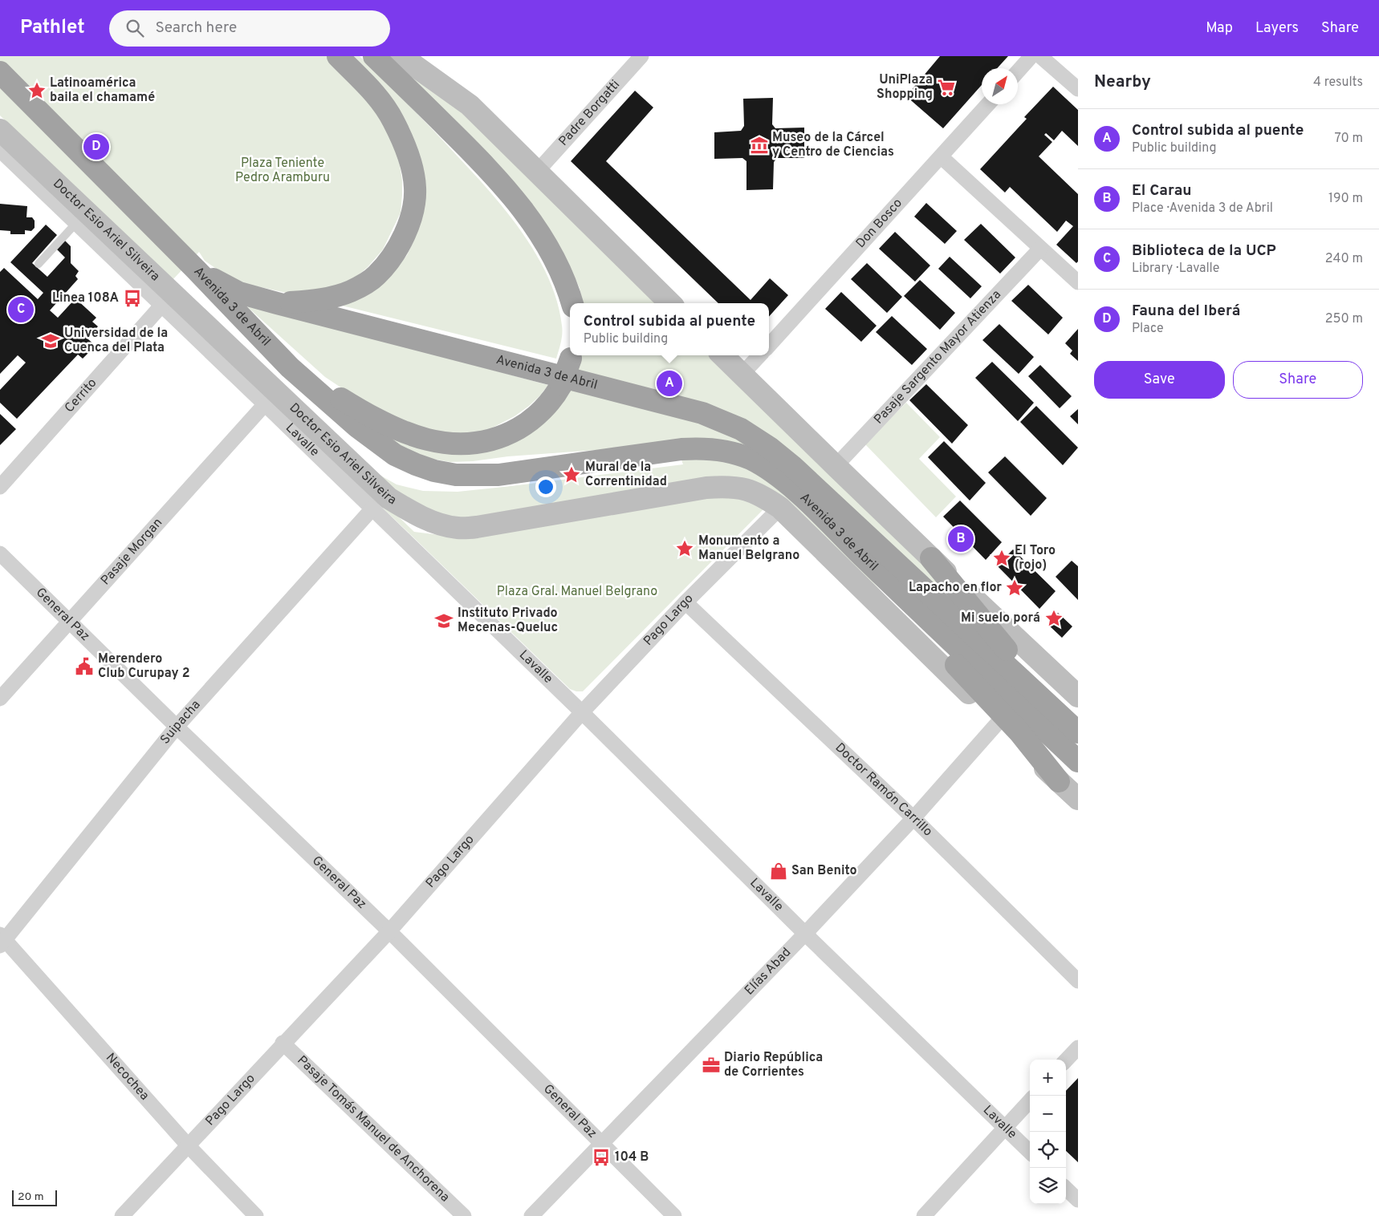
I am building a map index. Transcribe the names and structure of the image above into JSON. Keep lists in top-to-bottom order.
{
  "streets": {
    "highway": ["Avenida 3 de Abril"],
    "main road": ["Doctor Esio Ariel Silveira"],
    "street": [
      "Padre Borgatti",
      "Don Bosco",
      "Pasaje Sargento Mayor Atienza",
      "Cerrito",
      "Lavalle",
      "Pasaje Morgan",
      "General Paz",
      "Pago Largo",
      "Suipacha",
      "Doctor Ramón Carrillo",
      "Elías Abad",
      "Necochea",
      "Pasaje Tomás Manuel de Anchorena"
    ]
  },
  "crossings": [
    ["Doctor Esio Ariel Silveira", "Avenida 3 de Abril"],
    ["Doctor Esio Ariel Silveira", "Pago Largo"],
    ["Avenida 3 de Abril", "Pago Largo"],
    ["Avenida 3 de Abril", "Elías Abad"],
    ["Cerrito", "Lavalle"],
    ["Lavalle", "Pasaje Morgan"],
    ["Lavalle", "Pago Largo"],
    ["Lavalle", "Suipacha"],
    ["Lavalle", "Elías Abad"],
    ["Pasaje Morgan", "General Paz"],
    ["General Paz", "Pago Largo"],
    ["General Paz", "Suipacha"],
    ["General Paz", "Elías Abad"],
    ["Pago Largo", "Doctor Ramón Carrillo"],
    ["Pago Largo", "Necochea"],
    ["Pago Largo", "Pasaje Tomás Manuel de Anchorena"],
    ["Suipacha", "Necochea"],
    ["Doctor Ramón Carrillo", "Elías Abad"]
  ],
  "parks": ["Plaza Teniente Pedro Aramburu", "Plaza Gral. Manuel Belgrano"],
  "places": {
    "supermarket": ["UniPlaza Shopping"],
    "place": [
      "Latinoamérica baila el chamamé",
      "Mural de la Correntinidad",
      "Monumento a Manuel Belgrano",
      "El Toro (rojo)",
      "Lapacho en flor",
      "Mi suelo porá"
    ],
    "museum": ["Museo de la Cárcel y Centro de Ciencias"],
    "bus stop": ["Linea 108A", "104 B"],
    "school or university": ["Universidad de la Cuenca del Plata", "Instituto Privado Mecenas-Queluc"],
    "public building": ["Merendero Club Curupay 2"],
    "shop": ["San Benito"],
    "office": ["Diario República de Corrientes"]
  },
  "scale_bar": "20 m",
  "north": "top right",
  "page": {
    "header": "Pathlet",
    "search": "Search here",
    "nav": ["Map", "Layers", "Share"],
    "heading": ["Nearby", "4 results"],
    "list": [
      {
        "mark": "A",
        "name": "Control subida al puente",
        "note": "Public building",
        "value": "70 m"
      },
      {
        "mark": "B",
        "name": "El Carau",
        "note": "Place · Avenida 3 de Abril",
        "value": "190 m"
      },
      {
        "mark": "C",
        "name": "Biblioteca de la UCP",
        "note": "Library · Lavalle",
        "value": "240 m"
      },
      {
        "mark": "D",
        "name": "Fauna del Iberá",
        "note": "Place",
        "value": "250 m"
      }
    ],
    "pins": [
      "D",
      "C",
      "A",
      "B"
    ],
    "popup": ["Control subida al puente", "Public building"],
    "buttons": ["Save", "Share"],
    "map_buttons": ["+", "−"],
    "scale": "20 m"
  }
}
